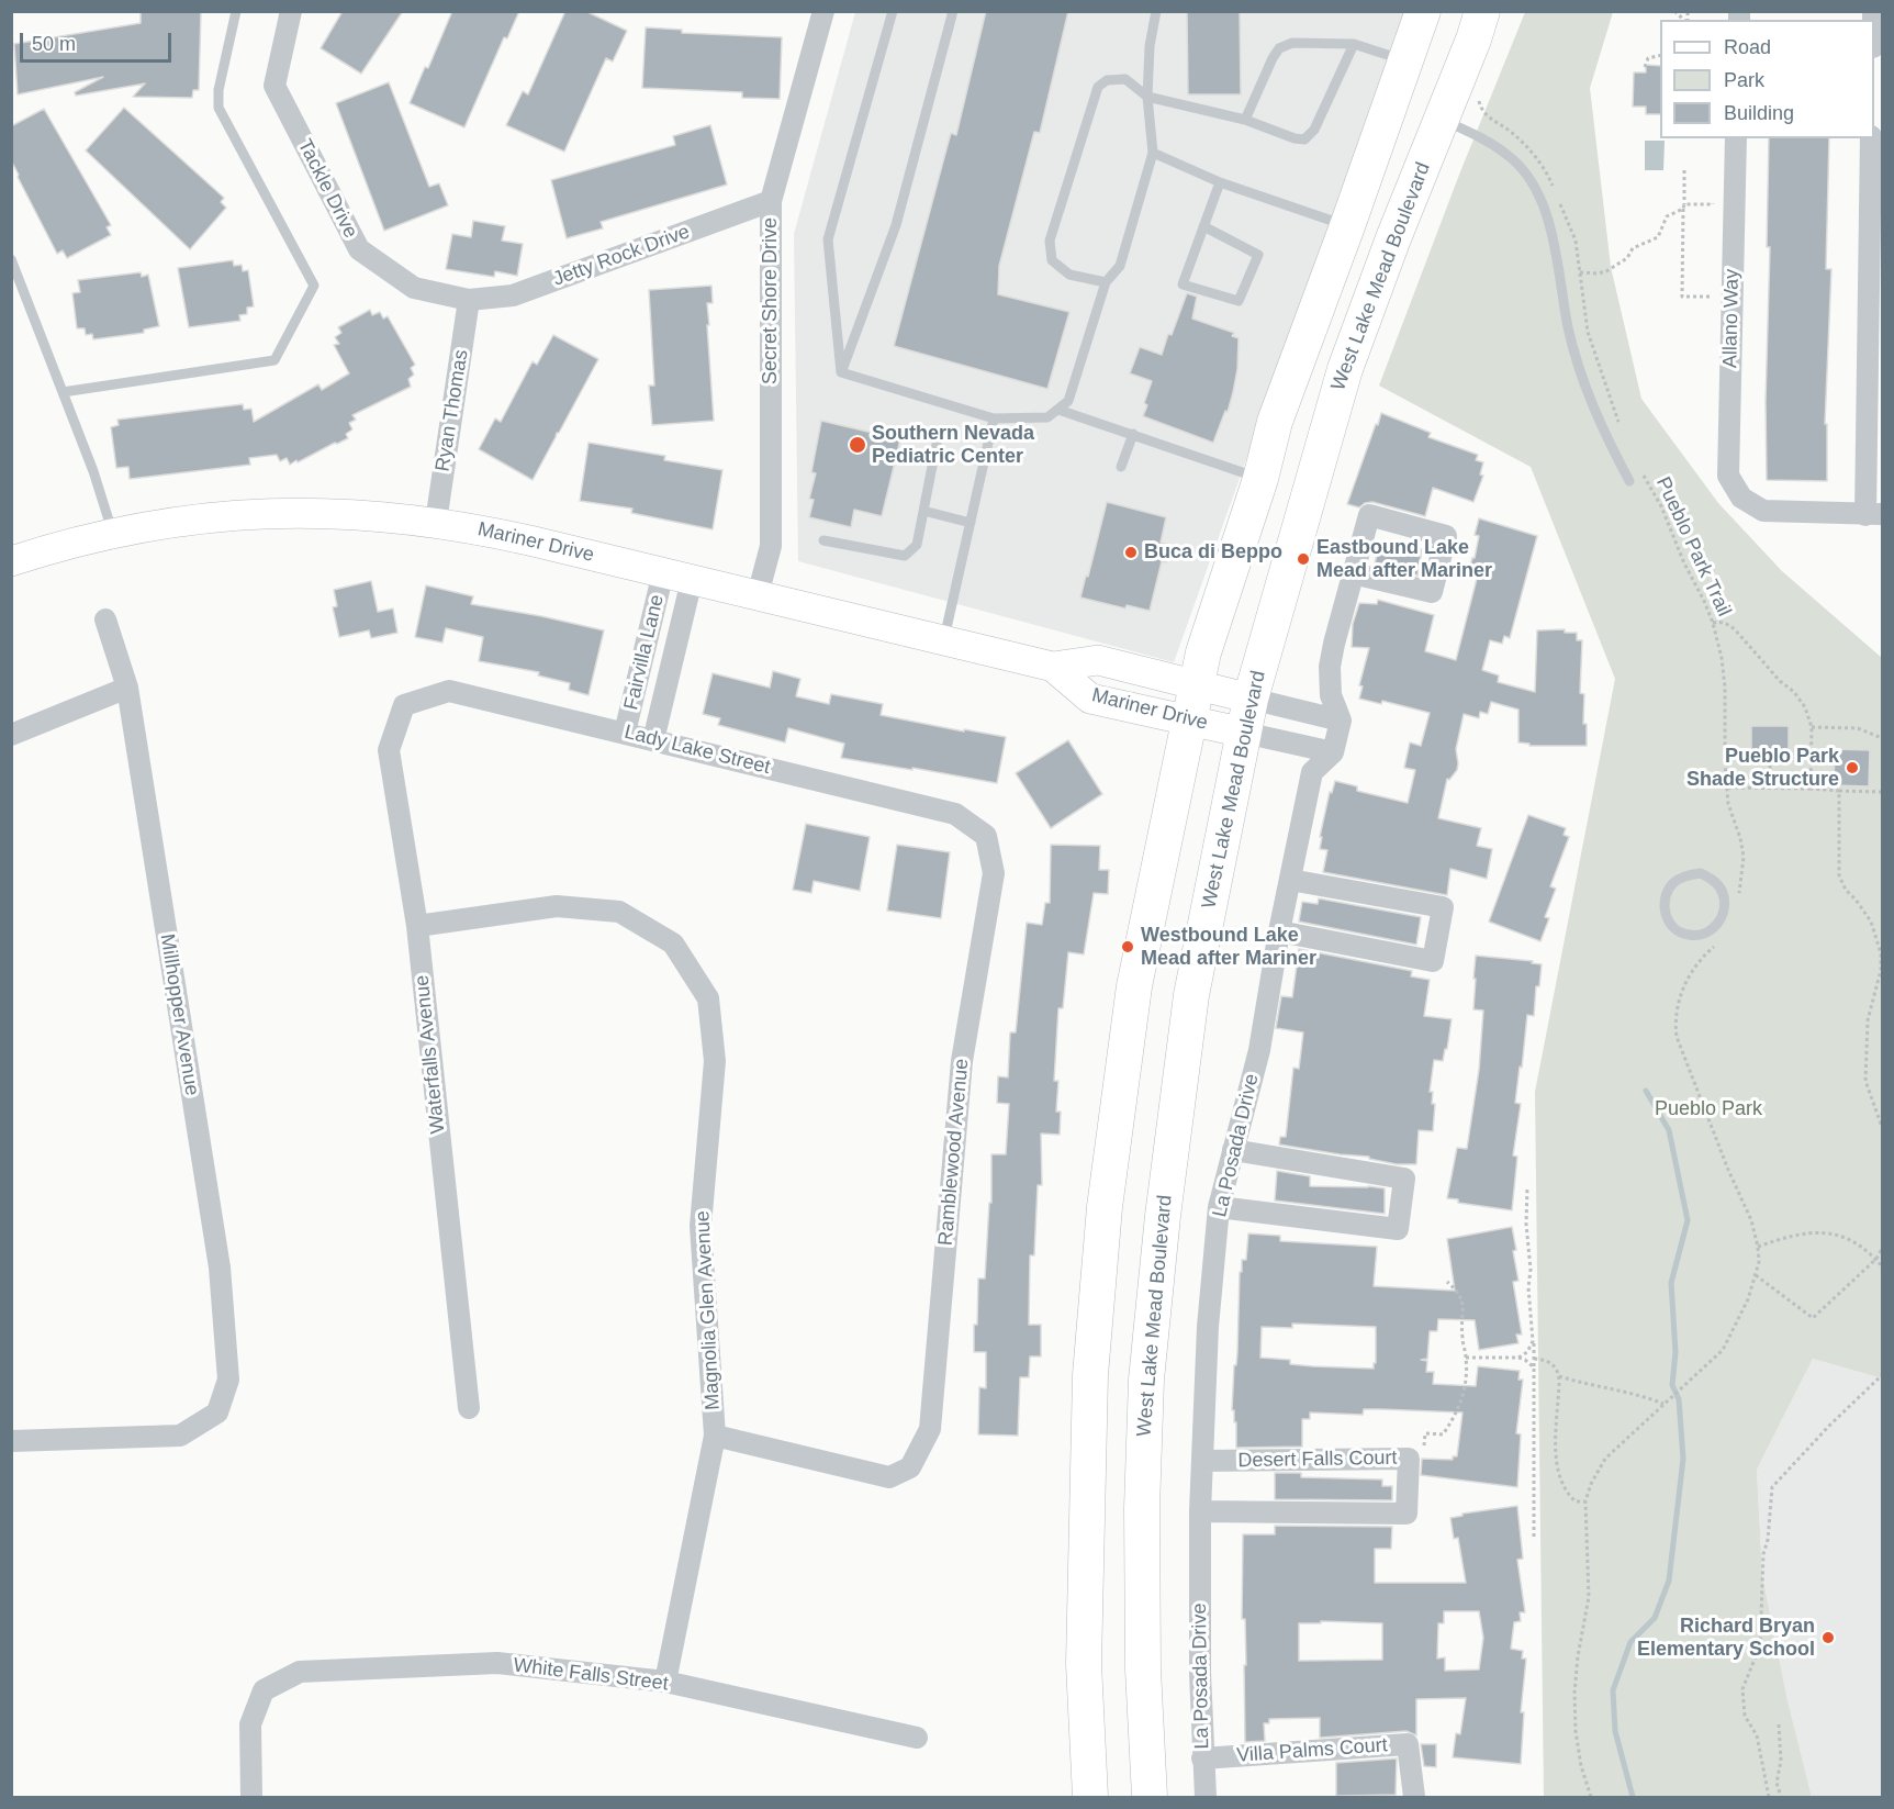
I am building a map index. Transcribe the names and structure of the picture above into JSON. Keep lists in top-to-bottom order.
{
  "streets": {
    "main road": ["West Lake Mead Boulevard"],
    "street": [
      "Tackle Drive",
      "Jetty Rock Drive",
      "Secret Shore Drive",
      "Allano Way",
      "Ryan Thomas",
      "Mariner Drive",
      "Fairvilla Lane",
      "Lady Lake Street",
      "Millhopper Avenue",
      "Waterfalls Avenue",
      "La Posada Drive",
      "Ramblewood Avenue",
      "Magnolia Glen Avenue",
      "Desert Falls Court",
      "White Falls Street",
      "Villa Palms Court"
    ],
    "path": ["Pueblo Park Trail"]
  },
  "crossings": [
    ["Tackle Drive", "Jetty Rock Drive"],
    ["Tackle Drive", "Ryan Thomas"],
    ["Jetty Rock Drive", "Secret Shore Drive"],
    ["Jetty Rock Drive", "Ryan Thomas"],
    ["West Lake Mead Boulevard", "Mariner Drive"],
    ["Secret Shore Drive", "Mariner Drive"],
    ["Ryan Thomas", "Mariner Drive"],
    ["Mariner Drive", "Fairvilla Lane"],
    ["Mariner Drive", "La Posada Drive"],
    ["Fairvilla Lane", "Lady Lake Street"],
    ["Lady Lake Street", "Waterfalls Avenue"],
    ["Lady Lake Street", "Ramblewood Avenue"],
    ["Waterfalls Avenue", "Magnolia Glen Avenue"],
    ["La Posada Drive", "Desert Falls Court"],
    ["La Posada Drive", "Villa Palms Court"],
    ["Ramblewood Avenue", "Magnolia Glen Avenue"],
    ["Magnolia Glen Avenue", "White Falls Street"]
  ],
  "parks": ["Pueblo Park"],
  "places": [
    "Southern Nevada Pediatric Center",
    "Buca di Beppo",
    "Eastbound Lake Mead after Mariner",
    "Pueblo Park Shade Structure",
    "Westbound Lake Mead after Mariner",
    "Richard Bryan Elementary School"
  ],
  "legend": ["Road", "Park", "Building"],
  "scale_bar": "50 m"
}
